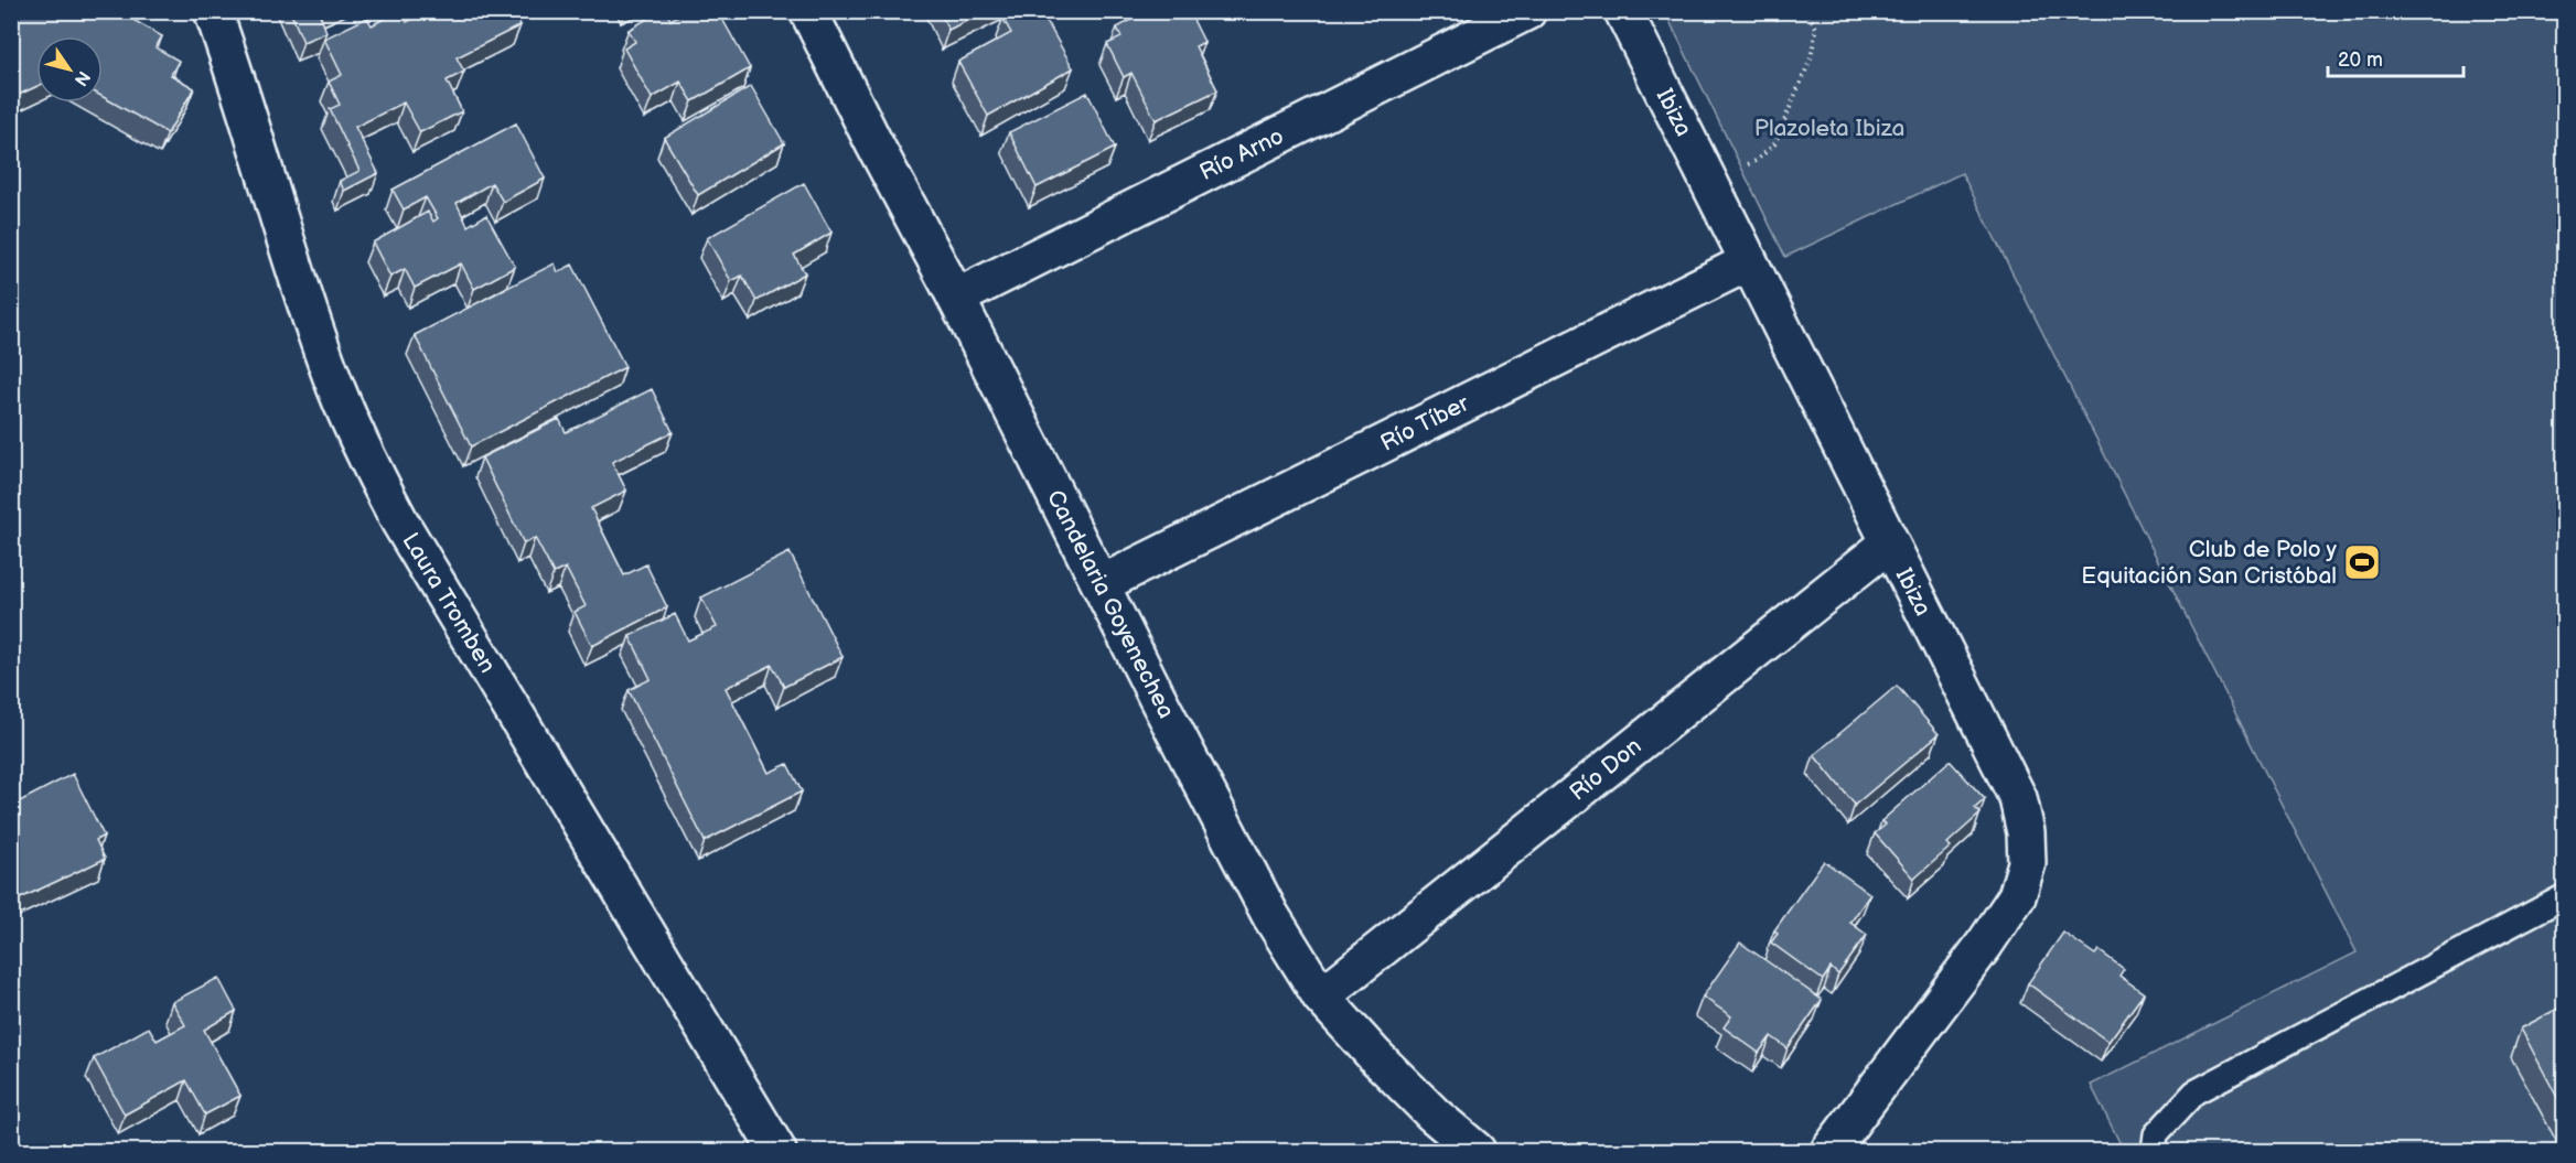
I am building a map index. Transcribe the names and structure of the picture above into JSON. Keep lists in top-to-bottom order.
{
  "streets": {
    "street": [
      "Ibiza",
      "Río Arno",
      "Río Tíber",
      "Laura Tromben",
      "Candelaria Goyenechea",
      "Río Don"
    ]
  },
  "crossings": [
    ["Ibiza", "Río Tíber"],
    ["Ibiza", "Río Don"],
    ["Río Arno", "Candelaria Goyenechea"],
    ["Río Tíber", "Candelaria Goyenechea"],
    ["Candelaria Goyenechea", "Río Don"]
  ],
  "parks": ["Plazoleta Ibiza"],
  "places": {
    "sports": ["Club de Polo y Equitación San Cristóbal"]
  },
  "scale_bar": "20 m",
  "north": "bottom right"
}
